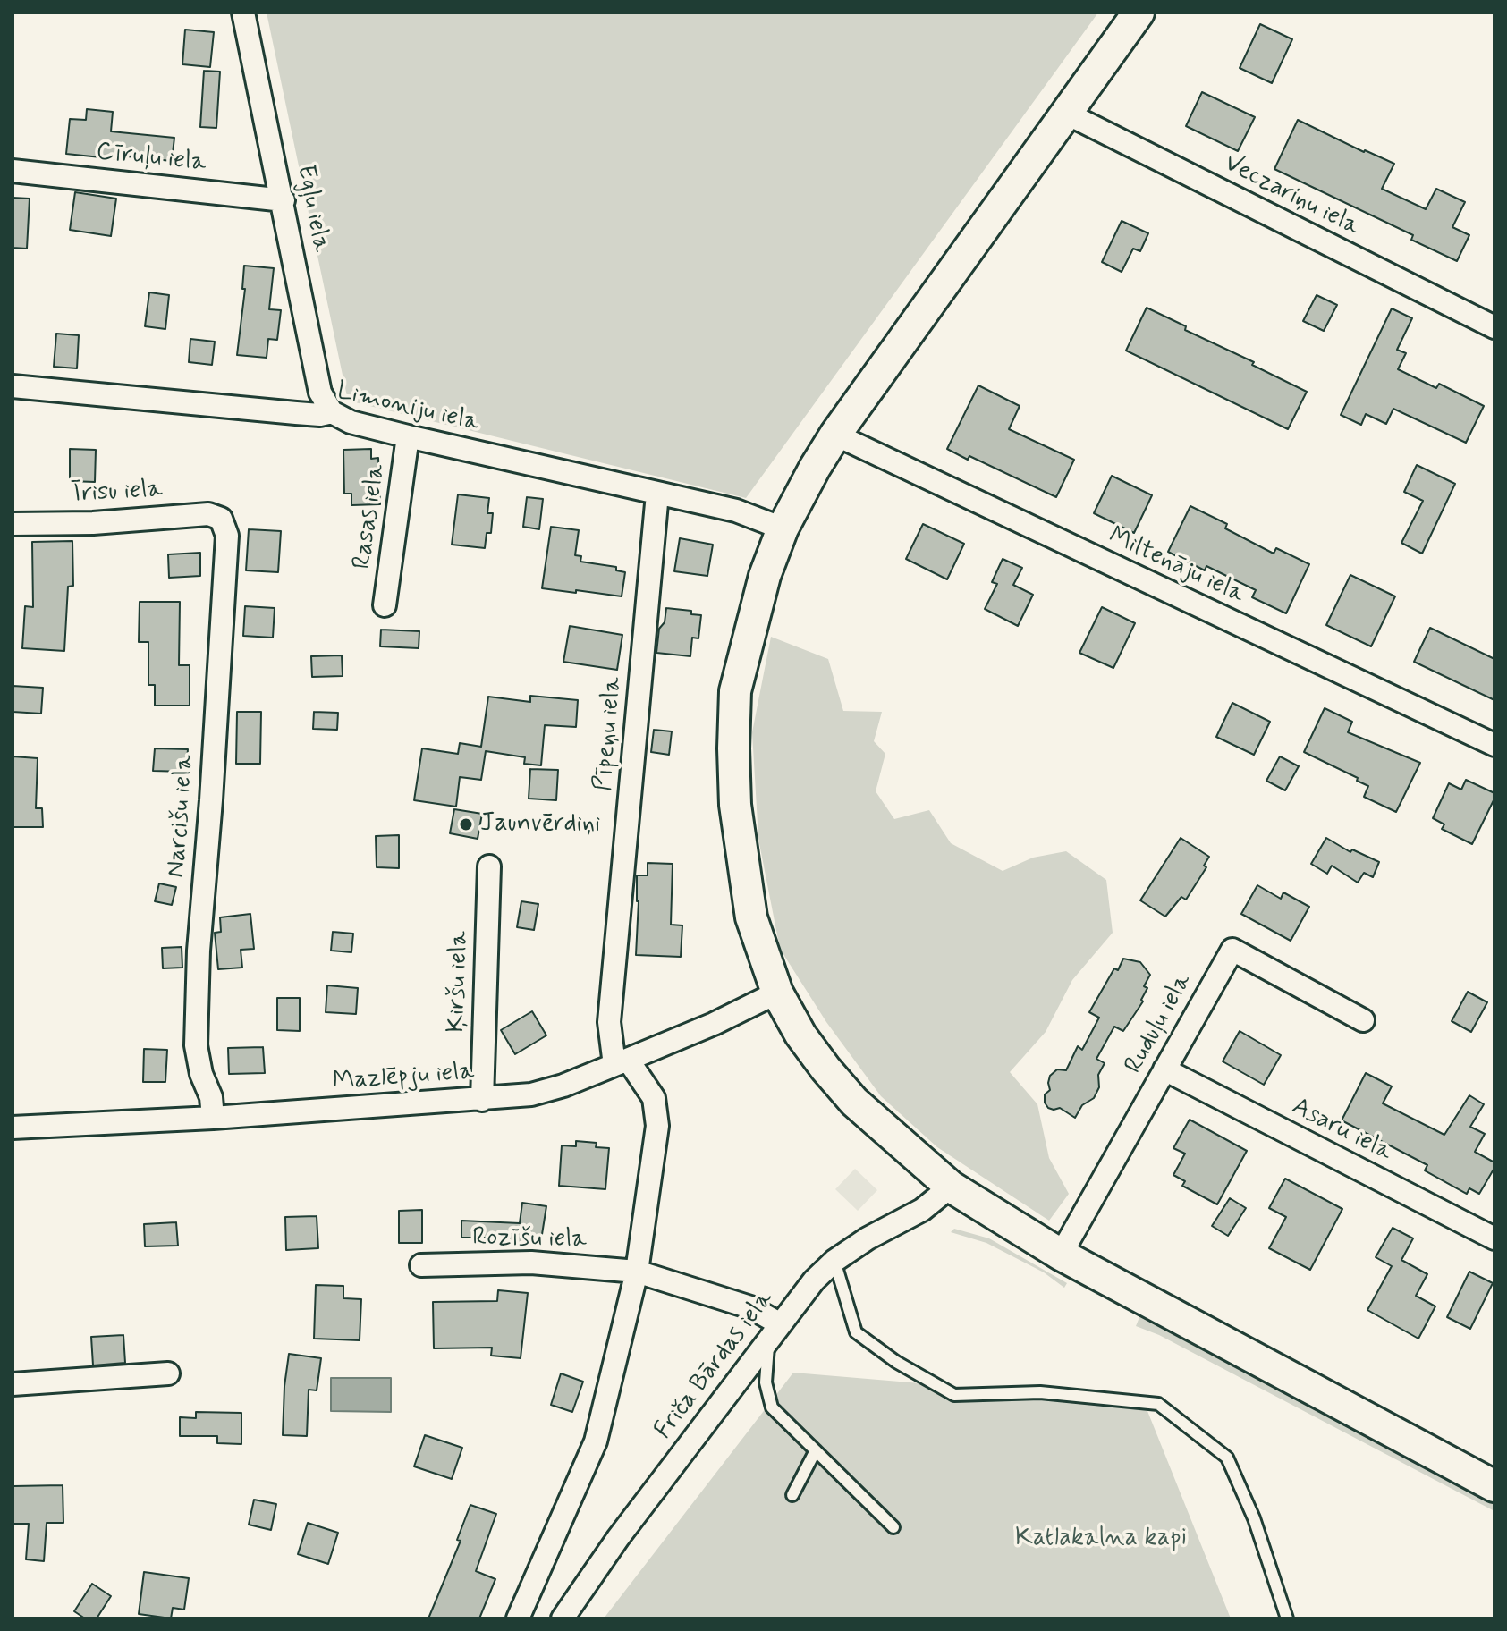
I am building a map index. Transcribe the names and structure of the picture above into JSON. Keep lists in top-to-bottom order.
{
  "streets": {
    "street": [
      "Cīruļu iela",
      "Veczariņu iela",
      "Egļu iela",
      "Limoniju iela",
      "Īrisu iela",
      "Rasas iela",
      "Miltenāju iela",
      "Pīpeņu iela",
      "Narcišu iela",
      "Ķiršu iela",
      "Ruduļu iela",
      "Mazlēpju iela",
      "Asaru iela",
      "Rozīšu iela",
      "Friča Bārdas iela"
    ]
  },
  "crossings": [
    ["Cīruļu iela", "Egļu iela"],
    ["Egļu iela", "Limoniju iela"],
    ["Limoniju iela", "Rasas iela"],
    ["Limoniju iela", "Pīpeņu iela"],
    ["Īrisu iela", "Narcišu iela"],
    ["Pīpeņu iela", "Mazlēpju iela"],
    ["Narcišu iela", "Mazlēpju iela"],
    ["Ķiršu iela", "Mazlēpju iela"],
    ["Ruduļu iela", "Asaru iela"],
    ["Rozīšu iela", "Friča Bārdas iela"]
  ],
  "parks": ["Katlakalna kapi"],
  "places": ["Jaunvērdiņi"]
}
